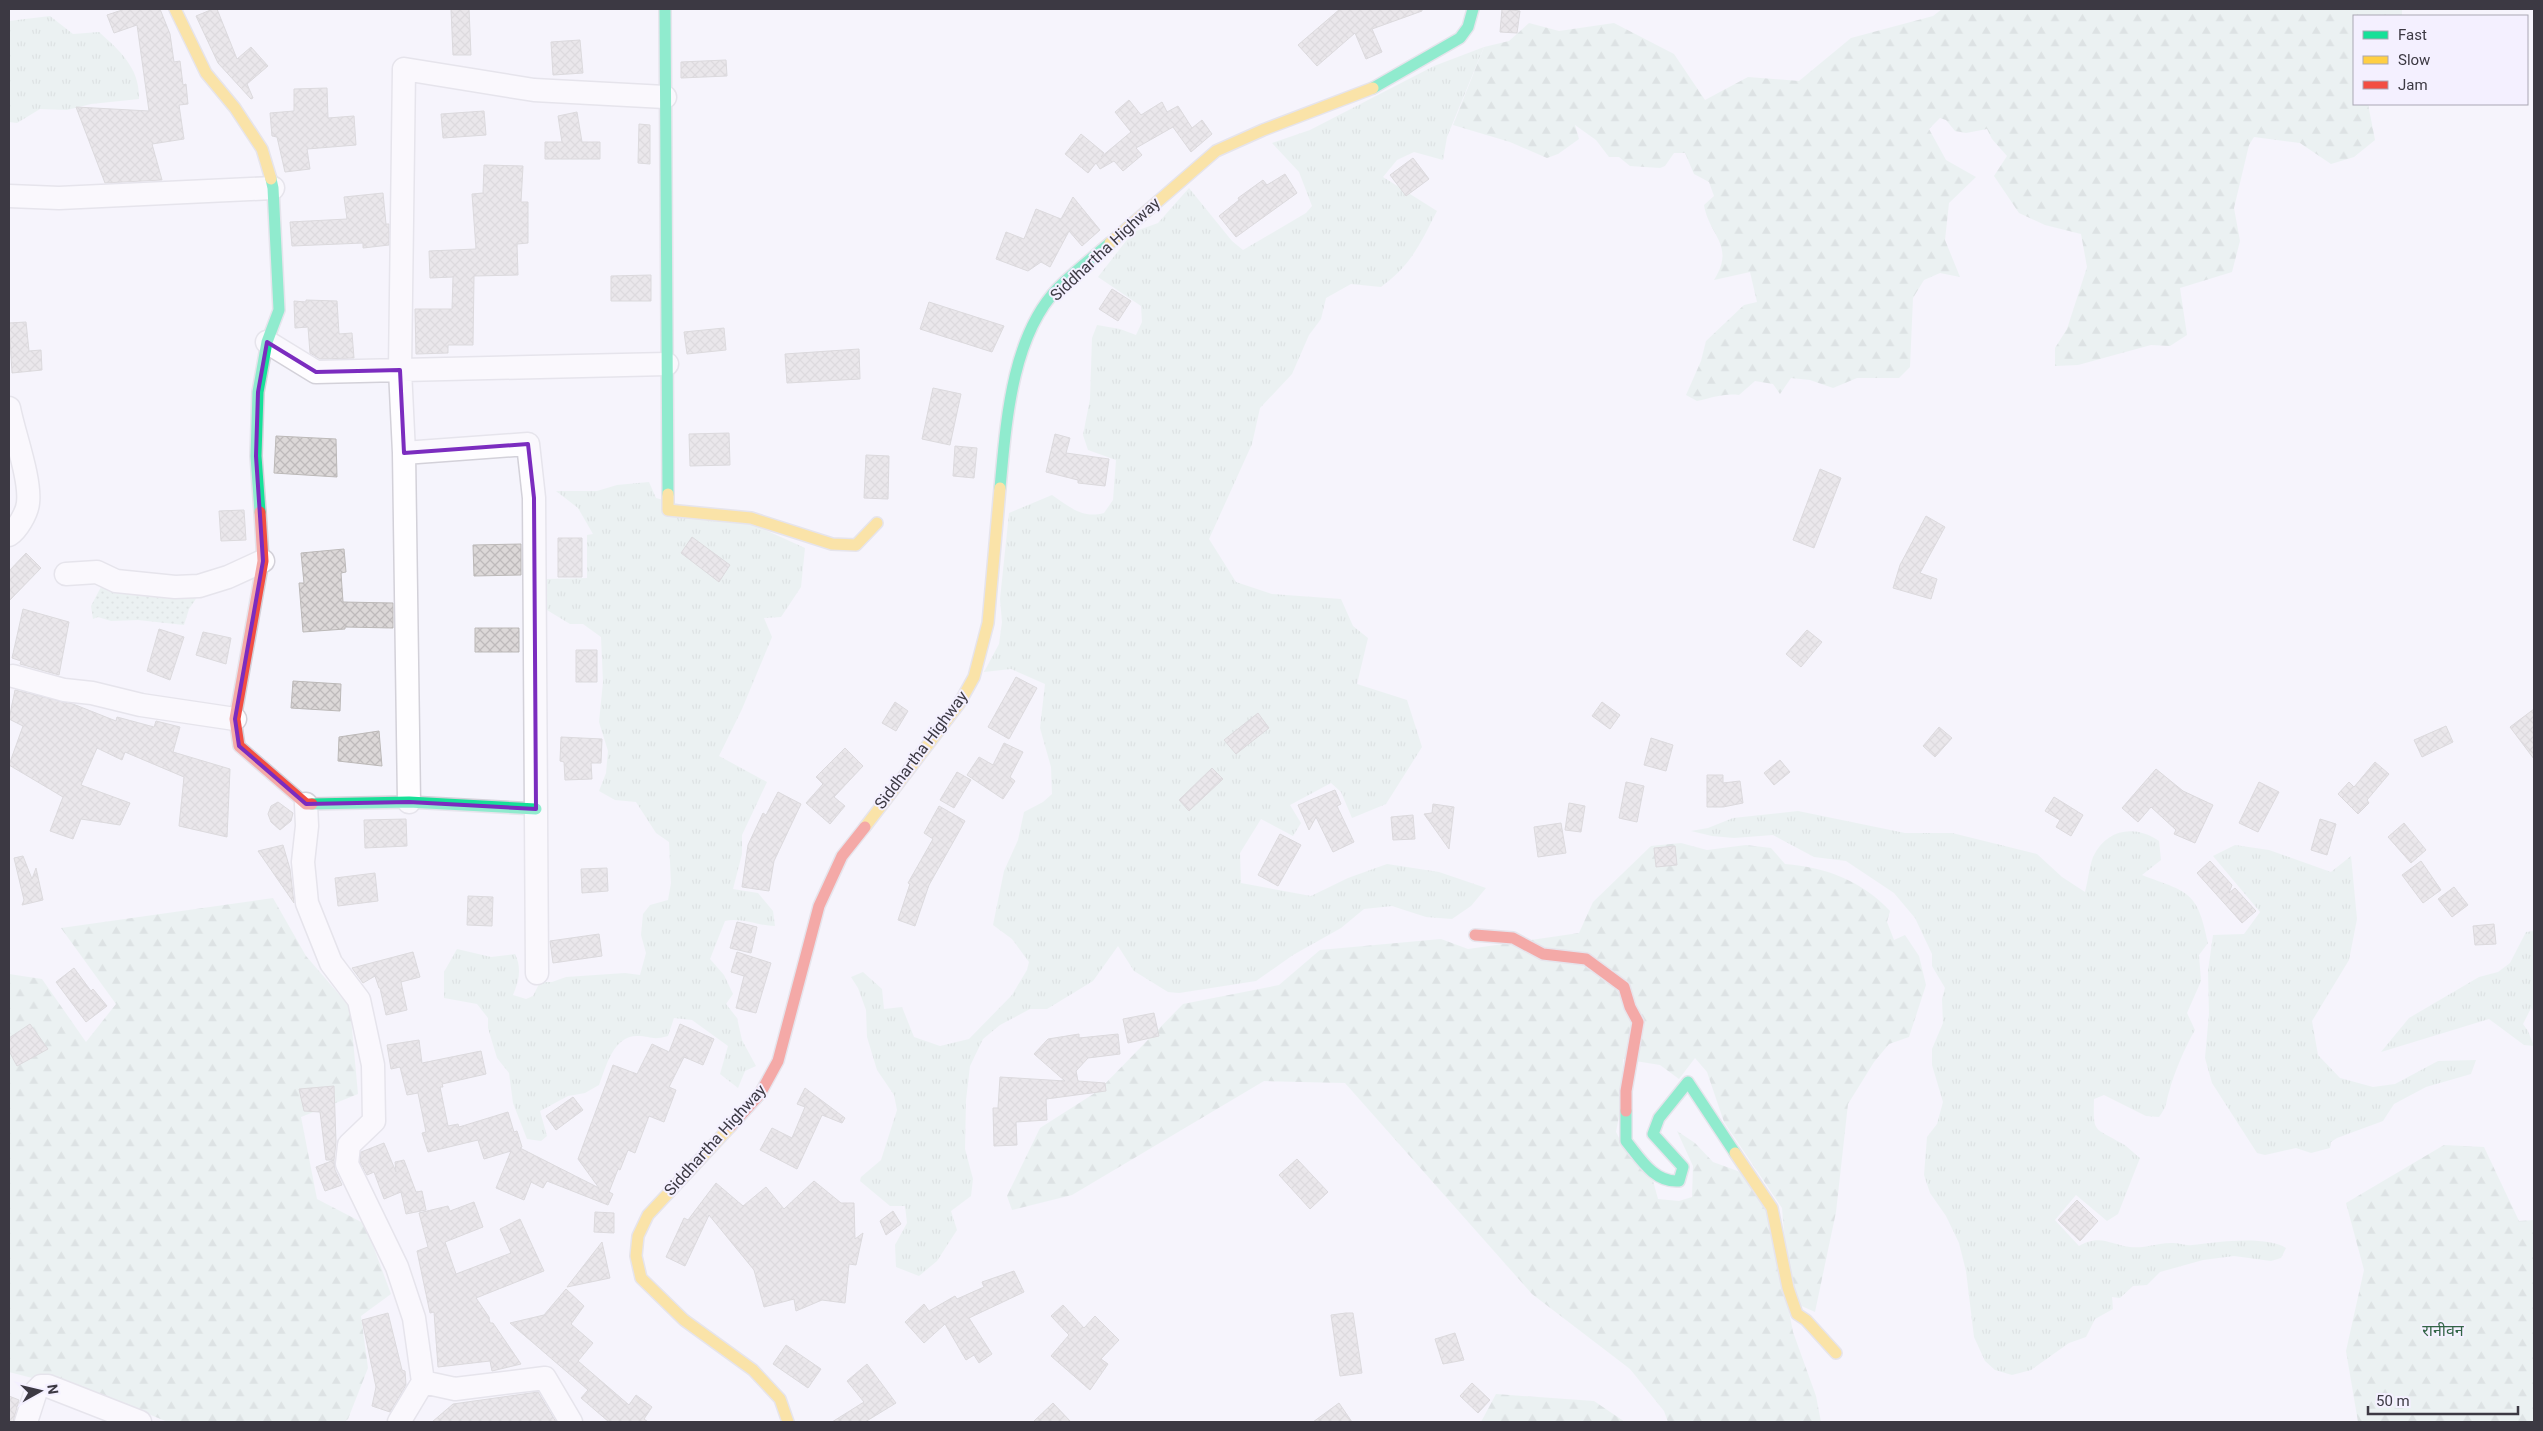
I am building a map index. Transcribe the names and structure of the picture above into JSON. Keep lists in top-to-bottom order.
{
  "streets": {
    "main road": ["Siddhartha Highway"]
  },
  "parks": ["रानीवन"],
  "legend": ["Fast", "Slow", "Jam"],
  "scale_bar": "50 m",
  "north": "right"
}
